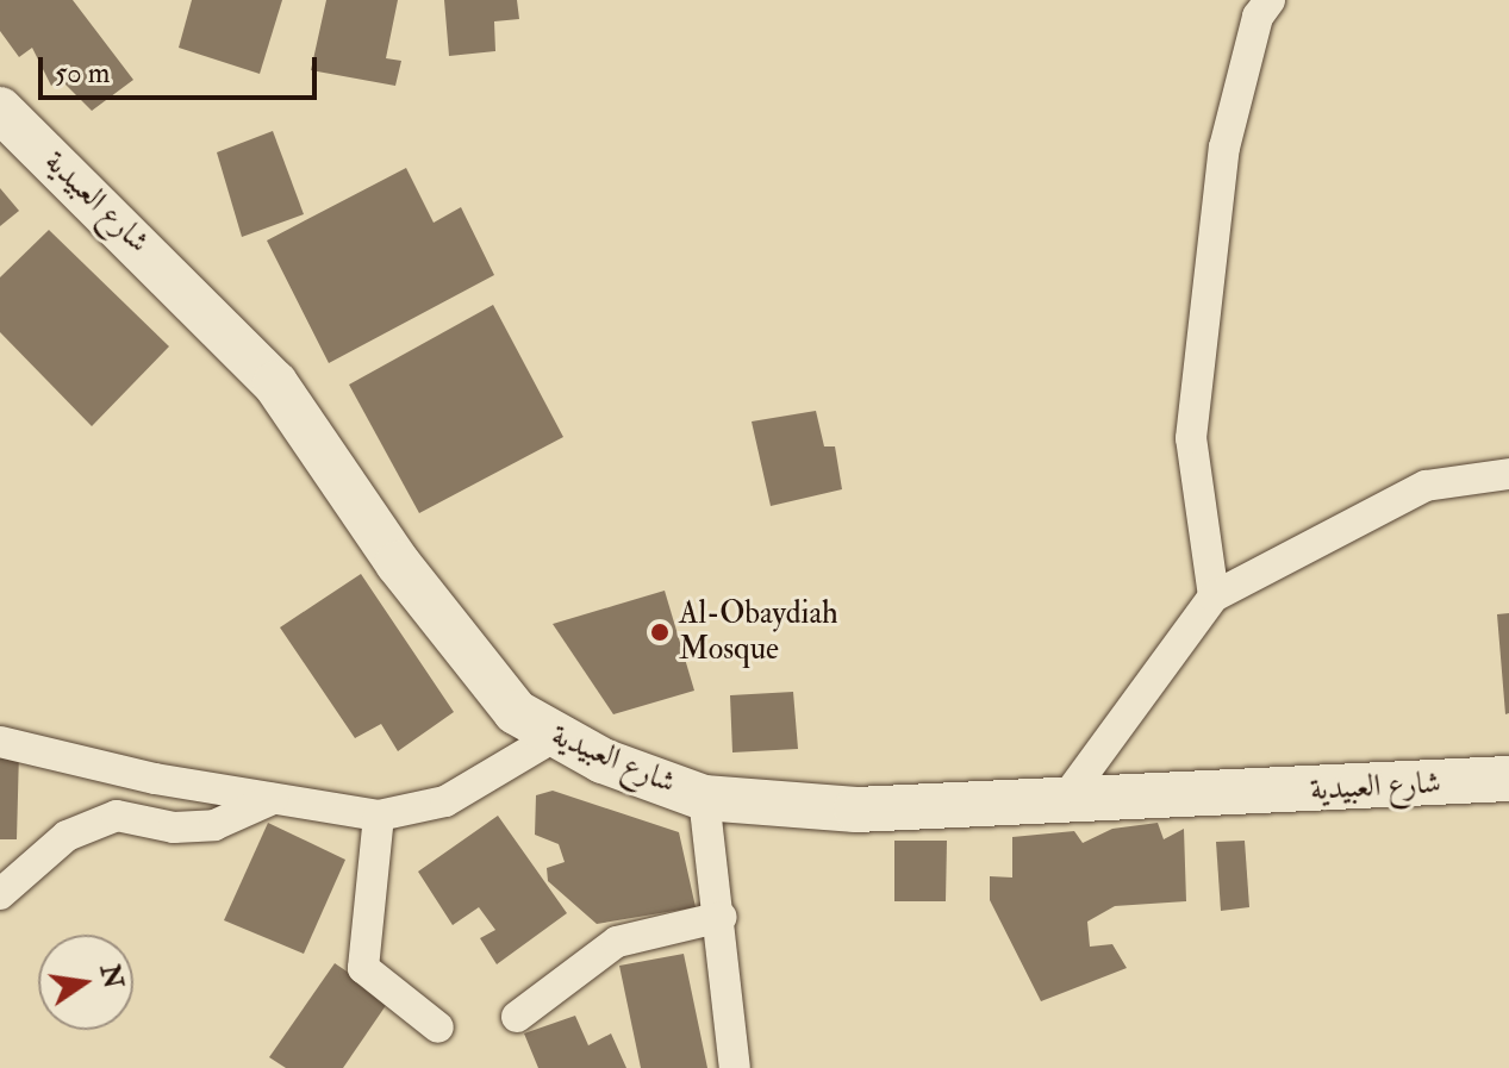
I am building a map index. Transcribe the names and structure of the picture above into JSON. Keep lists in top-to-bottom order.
{
  "streets": {
    "main road": ["شارع العبيدية"]
  },
  "places": ["Al-Obaydiah Mosque"],
  "scale_bar": "50 m",
  "north": "right"
}
